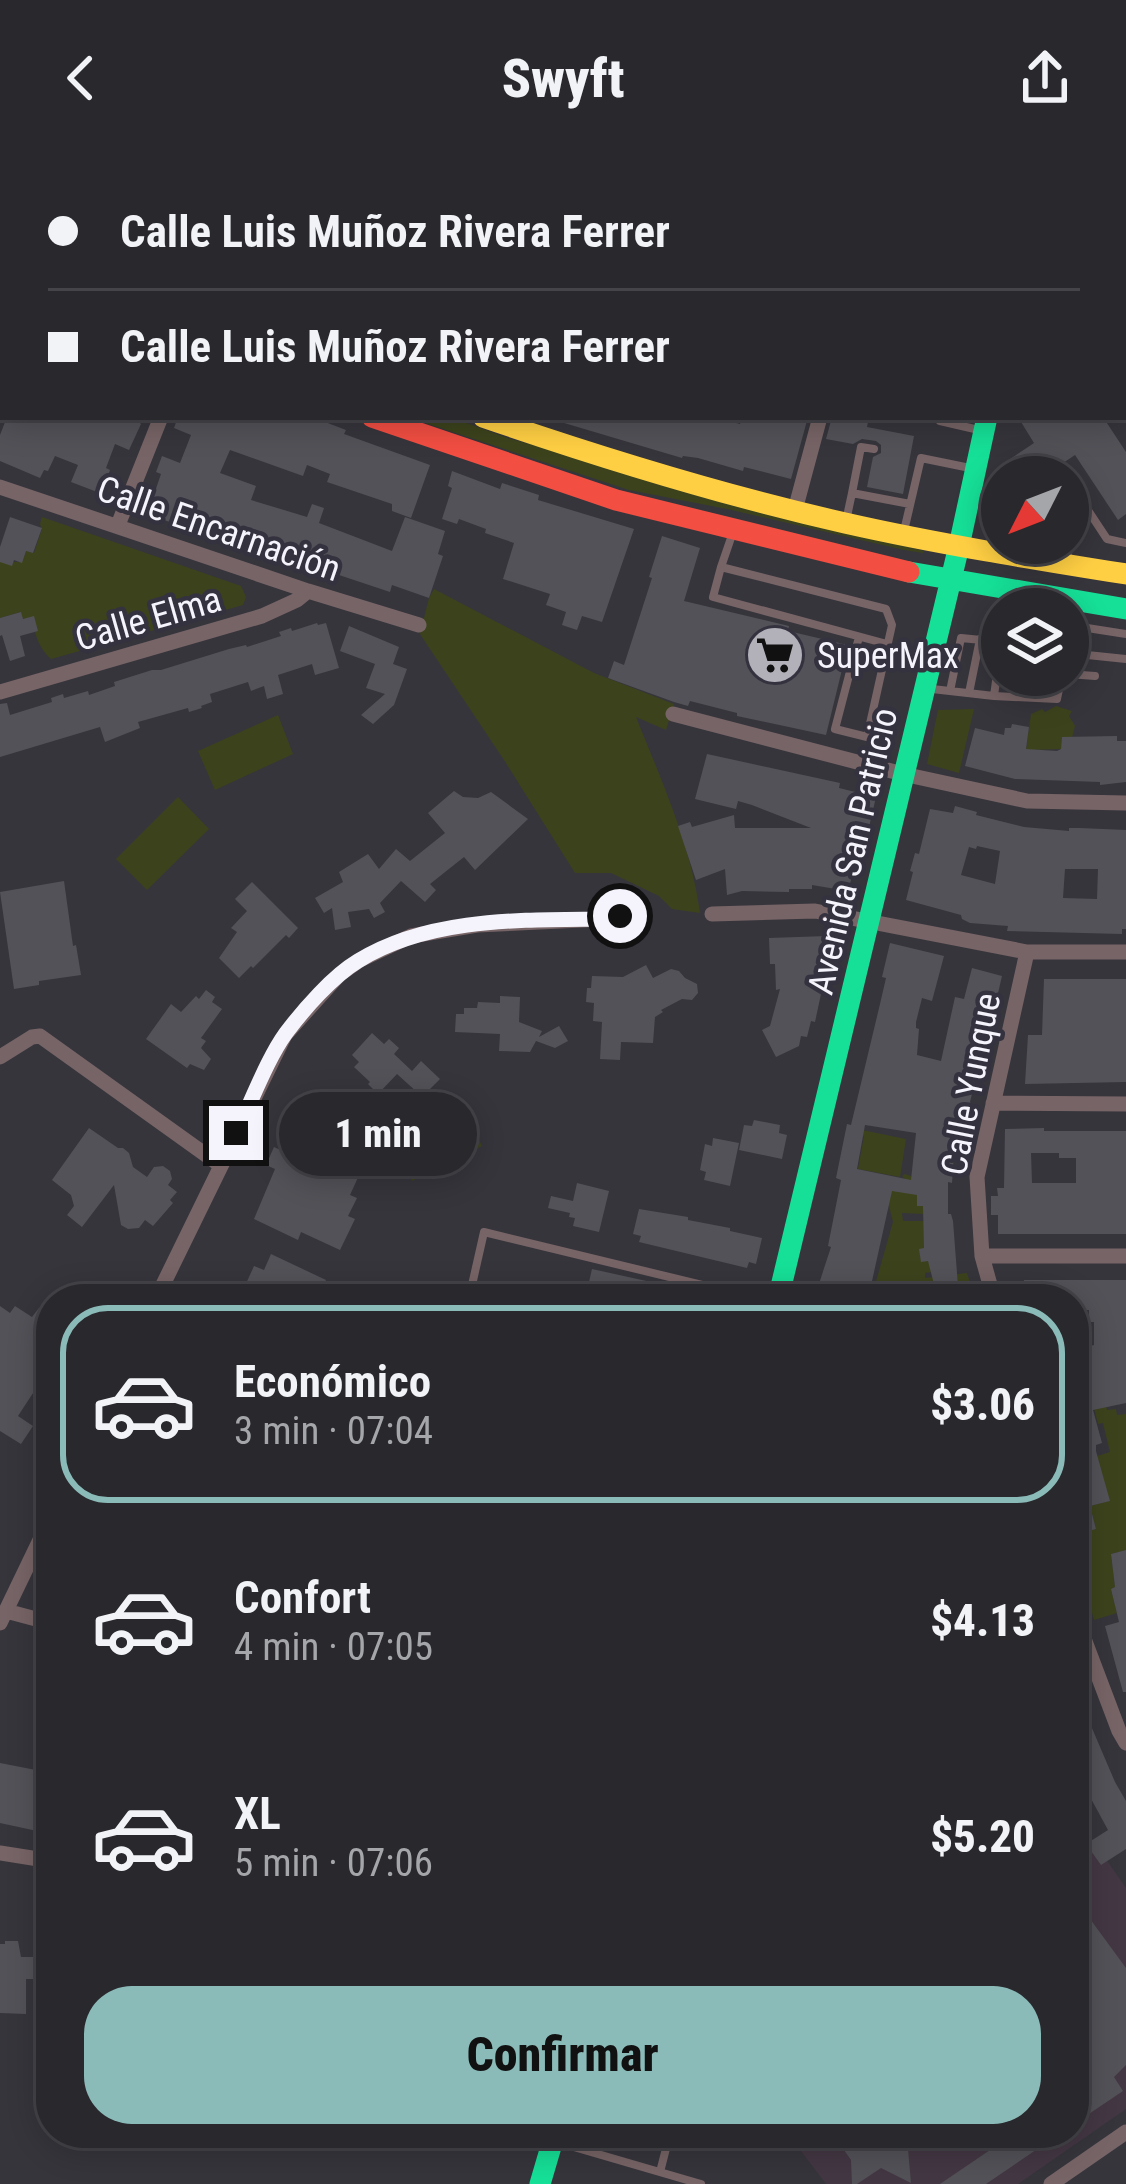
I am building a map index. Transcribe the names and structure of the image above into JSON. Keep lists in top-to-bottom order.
{
  "streets": {
    "main road": ["Avenida San Patricio"],
    "street": ["Calle Encarnación", "Calle Elma", "Calle Yunque"]
  },
  "crossings": [
    ["Calle Encarnación", "Calle Elma"]
  ],
  "places": {
    "supermarket": ["SuperMax"]
  },
  "north": "bottom left",
  "page": {
    "header": "Swyft",
    "banner": ["Calle Luis Muñoz Rivera Ferrer", "Calle Luis Muñoz Rivera Ferrer"],
    "bubble": "1 min",
    "list": [
      {
        "name": "Económico",
        "note": "3 min · 07:04",
        "value": "$3.06"
      },
      {
        "name": "Confort",
        "note": "4 min · 07:05",
        "value": "$4.13"
      },
      {
        "name": "XL",
        "note": "5 min · 07:06",
        "value": "$5.20"
      }
    ],
    "buttons": "Confirmar"
  }
}
